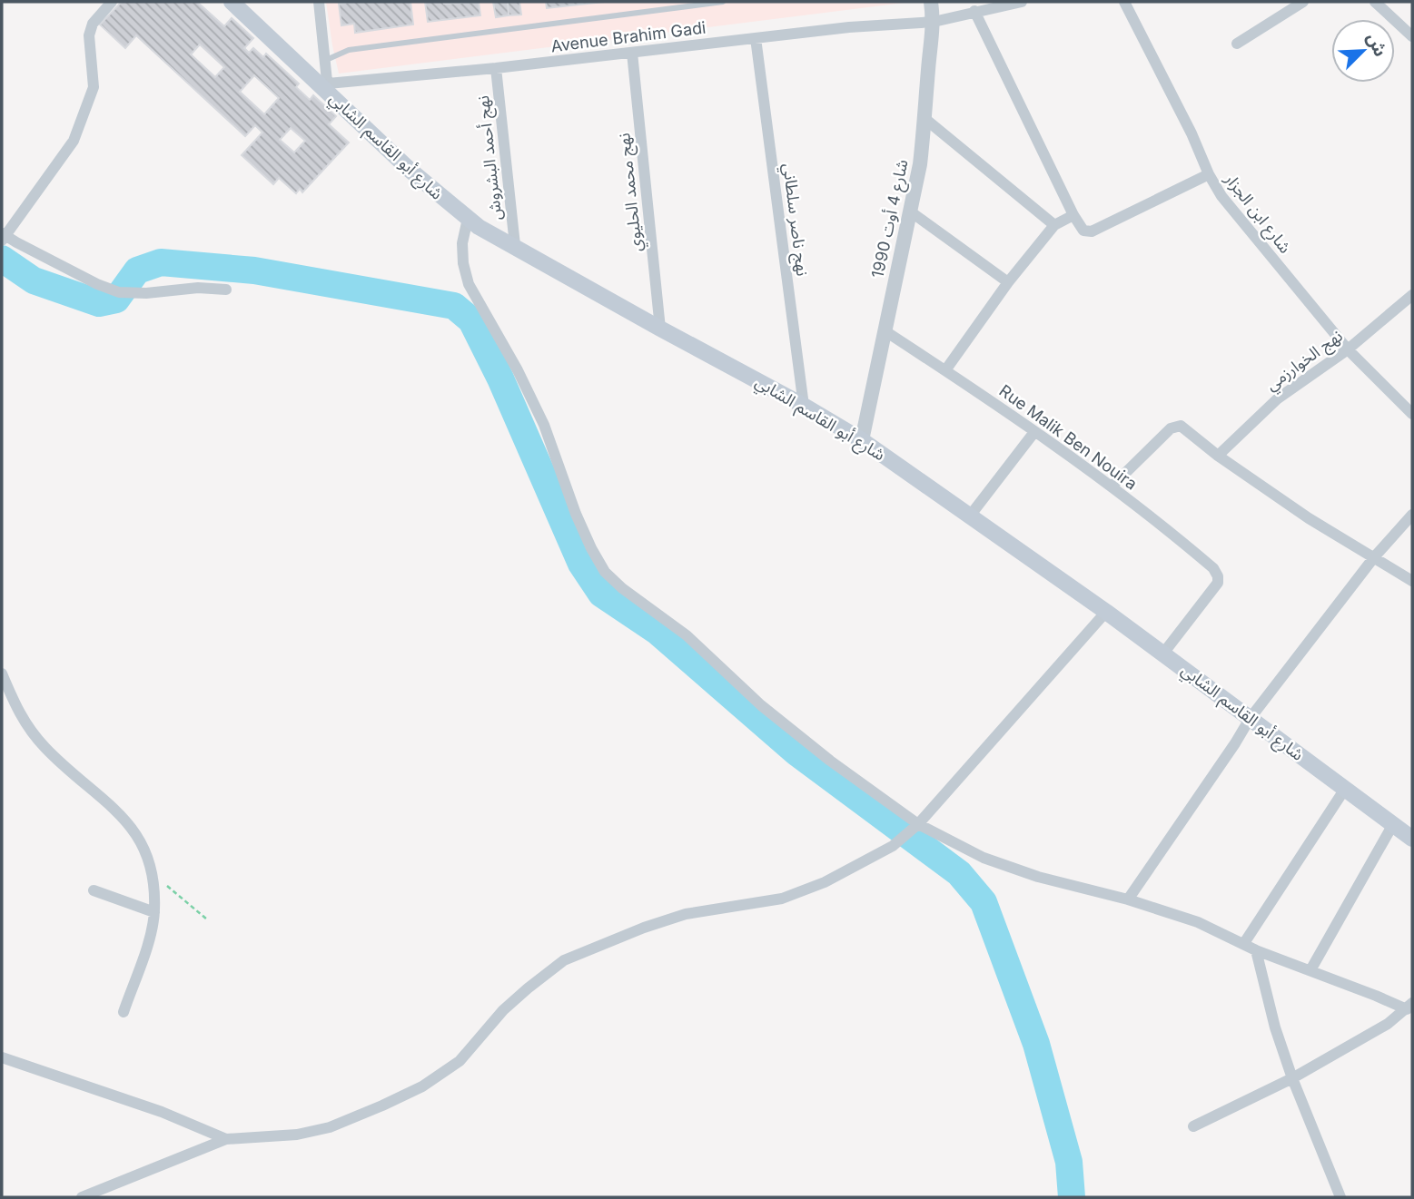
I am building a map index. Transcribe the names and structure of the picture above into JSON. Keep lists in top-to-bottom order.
{
  "streets": {
    "main road": ["شارع أبو القاسم الشابي"],
    "street": [
      "Avenue Brahim Gadi",
      "نهج أحمد البشروش",
      "نهج محمد الحليوي",
      "شارع ابن الجزار",
      "شارع 4 أوت 1990",
      "نهج ناصر سلطاني",
      "نهج الخوارزمي",
      "Rue Malik Ben Nouira"
    ]
  },
  "crossings": [
    ["Avenue Brahim Gadi", "شارع أبو القاسم الشابي"],
    ["Avenue Brahim Gadi", "نهج أحمد البشروش"],
    ["Avenue Brahim Gadi", "نهج محمد الحليوي"],
    ["Avenue Brahim Gadi", "شارع 4 أوت 1990"],
    ["Avenue Brahim Gadi", "نهج ناصر سلطاني"],
    ["شارع أبو القاسم الشابي", "نهج أحمد البشروش"],
    ["شارع أبو القاسم الشابي", "نهج محمد الحليوي"],
    ["شارع أبو القاسم الشابي", "شارع 4 أوت 1990"],
    ["شارع أبو القاسم الشابي", "نهج ناصر سلطاني"],
    ["شارع أبو القاسم الشابي", "Rue Malik Ben Nouira"],
    ["شارع ابن الجزار", "نهج الخوارزمي"],
    ["شارع 4 أوت 1990", "Rue Malik Ben Nouira"]
  ],
  "north": "top right"
}
